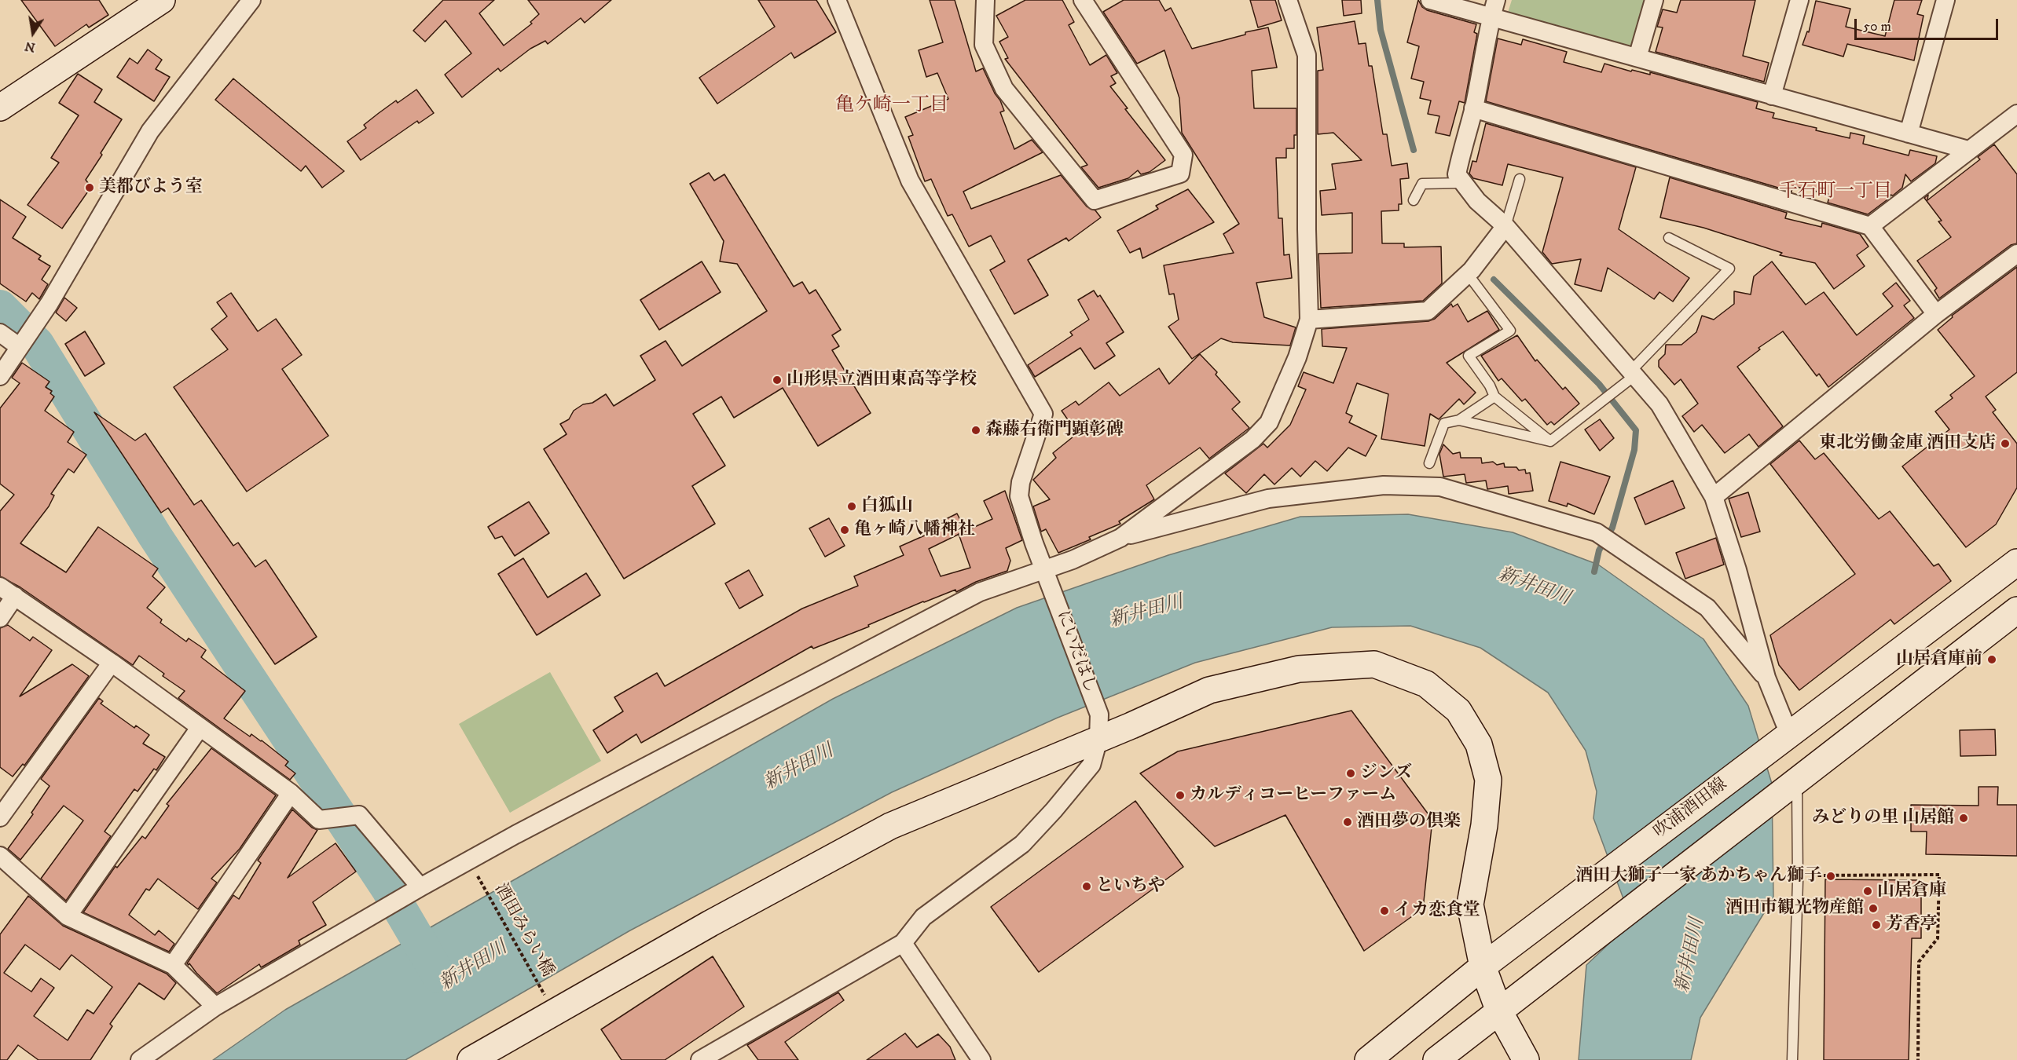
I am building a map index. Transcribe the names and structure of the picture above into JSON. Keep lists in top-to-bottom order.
{
  "streets": {
    "street": ["にいだはし", "吹浦酒田線"],
    "path": ["酒田みらい橋"]
  },
  "districts": ["亀ケ崎一丁目", "千石町一丁目"],
  "water": ["新井田川"],
  "places": [
    "美都びよう室",
    "山形県立酒田東高等学校",
    "森藤右衛門顕彰碑",
    "東北労働金庫 酒田支店",
    "白狐山",
    "亀ヶ崎八幡神社",
    "山居倉庫前",
    "ジンズ",
    "カルディコーヒーファーム",
    "みどりの里 山居館",
    "酒田夢の倶楽",
    "酒田大獅子一家 あかちゃん獅子",
    "といちや",
    "山居倉庫",
    "酒田市観光物産館",
    "イカ恋食堂",
    "芳香亭"
  ],
  "scale_bar": "50 m",
  "north": "bottom"
}
